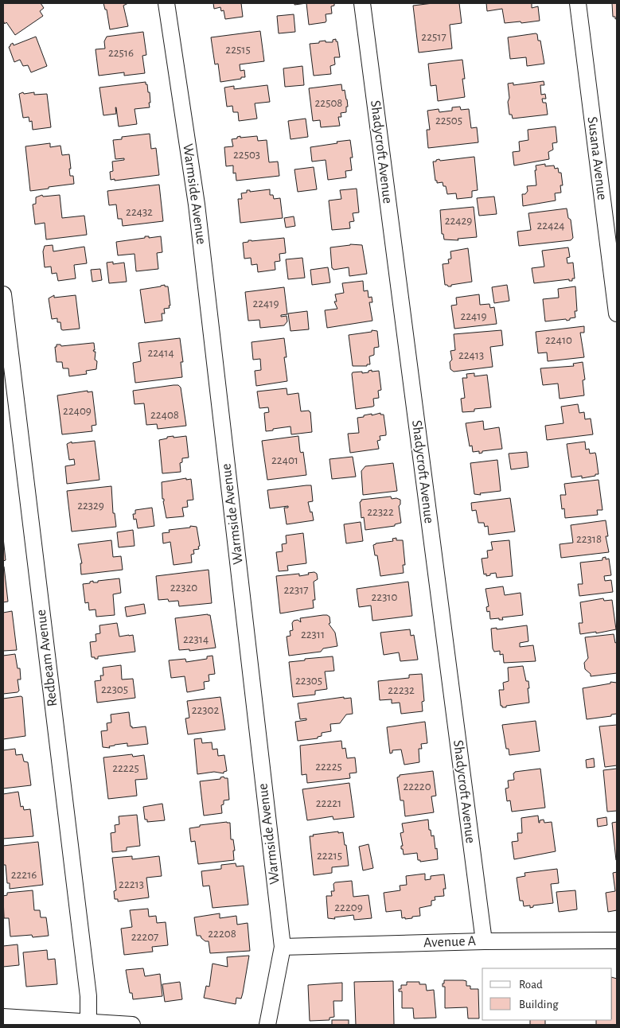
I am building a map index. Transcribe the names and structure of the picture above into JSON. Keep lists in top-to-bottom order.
{
  "streets": {
    "street": [
      "Shadycroft Avenue",
      "Susana Avenue",
      "Warmside Avenue",
      "Redbeam Avenue",
      "Avenue A"
    ]
  },
  "crossings": [
    ["Shadycroft Avenue", "Avenue A"],
    ["Warmside Avenue", "Avenue A"]
  ],
  "house_numbers": [
    "22517",
    "22515",
    "22516",
    "22508",
    "22505",
    "22503",
    "22432",
    "22429",
    "22424",
    "22419",
    "22419",
    "22410",
    "22414",
    "22413",
    "22409",
    "22408",
    "22401",
    "22329",
    "22322",
    "22318",
    "22320",
    "22317",
    "22310",
    "22311",
    "22314",
    "22305",
    "22305",
    "22232",
    "22302",
    "22225",
    "22225",
    "22220",
    "22221",
    "22215",
    "22216",
    "22213",
    "22209",
    "22208",
    "22207"
  ],
  "legend": ["Road", "Building"]
}
